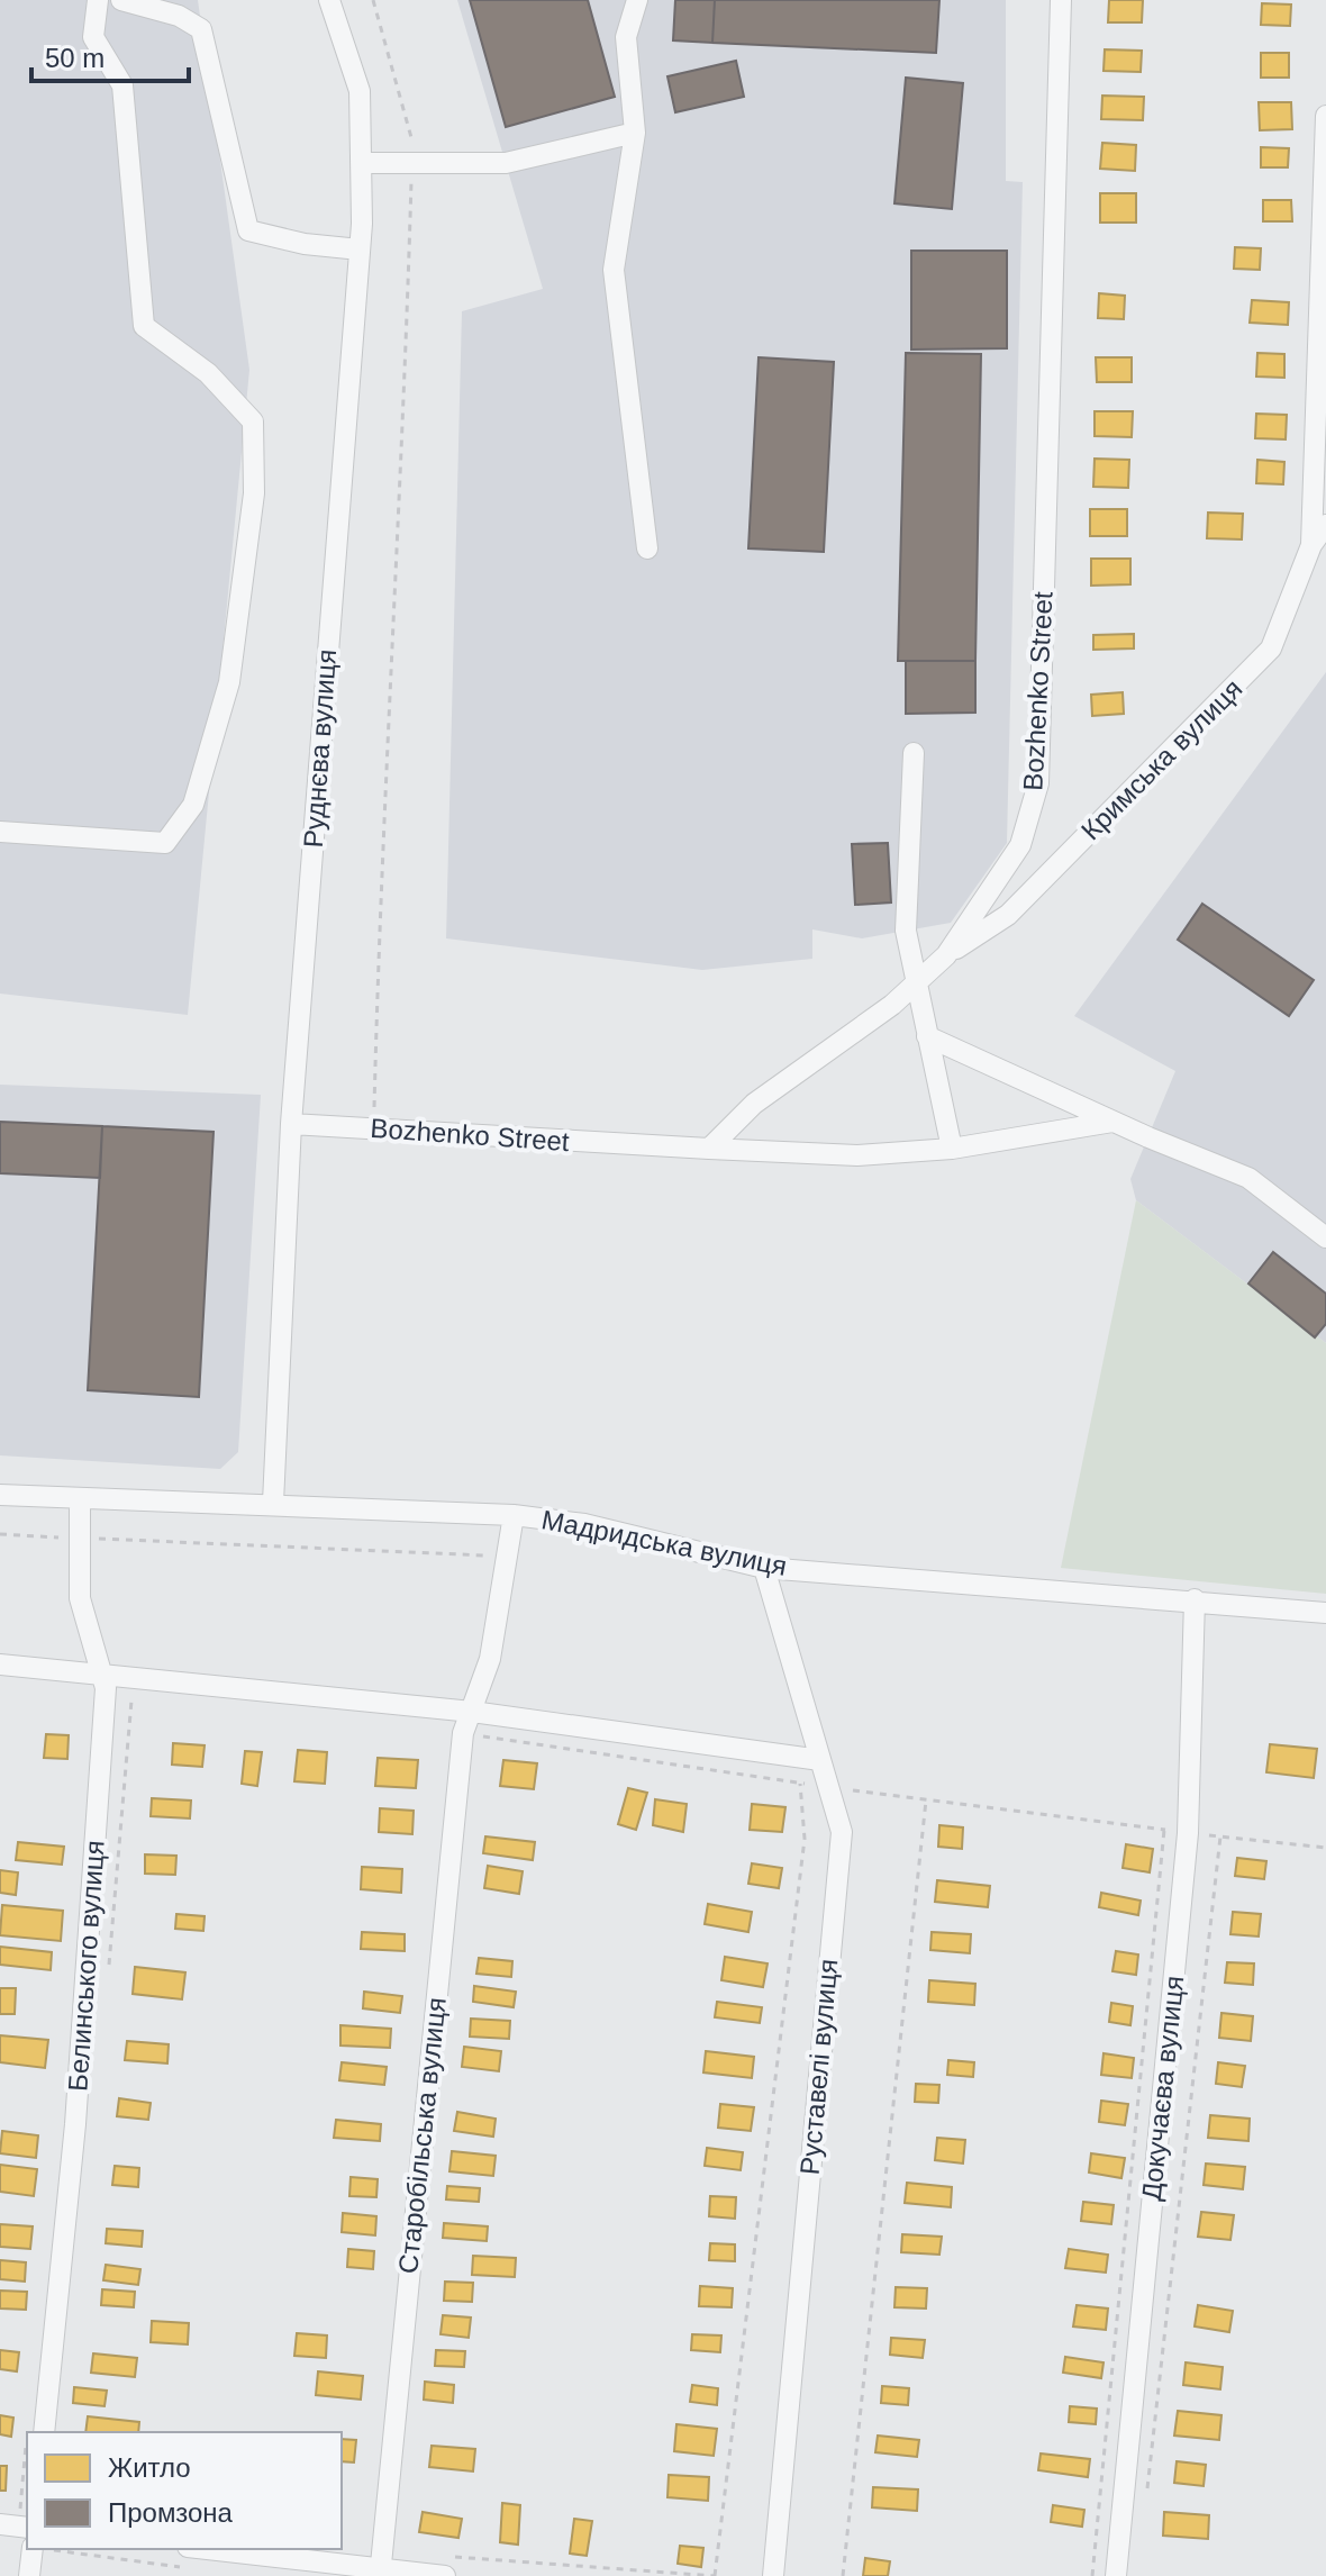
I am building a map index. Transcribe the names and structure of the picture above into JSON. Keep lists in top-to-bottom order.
{
  "streets": {
    "street": [
      "Bozhenko Street",
      "Руднєва вулиця",
      "Кримська вулиця",
      "Мадридська вулиця",
      "Белинського вулиця",
      "Руставелі вулиця",
      "Докучаєва вулиця",
      "Старобільська вулиця"
    ]
  },
  "crossings": [
    ["Bozhenko Street", "Руднєва вулиця"],
    ["Bozhenko Street", "Кримська вулиця"],
    ["Руднєва вулиця", "Мадридська вулиця"],
    ["Мадридська вулиця", "Белинського вулиця"],
    ["Мадридська вулиця", "Руставелі вулиця"],
    ["Мадридська вулиця", "Докучаєва вулиця"],
    ["Мадридська вулиця", "Старобільська вулиця"]
  ],
  "legend": ["Житло", "Промзона"],
  "scale_bar": "50 m"
}
